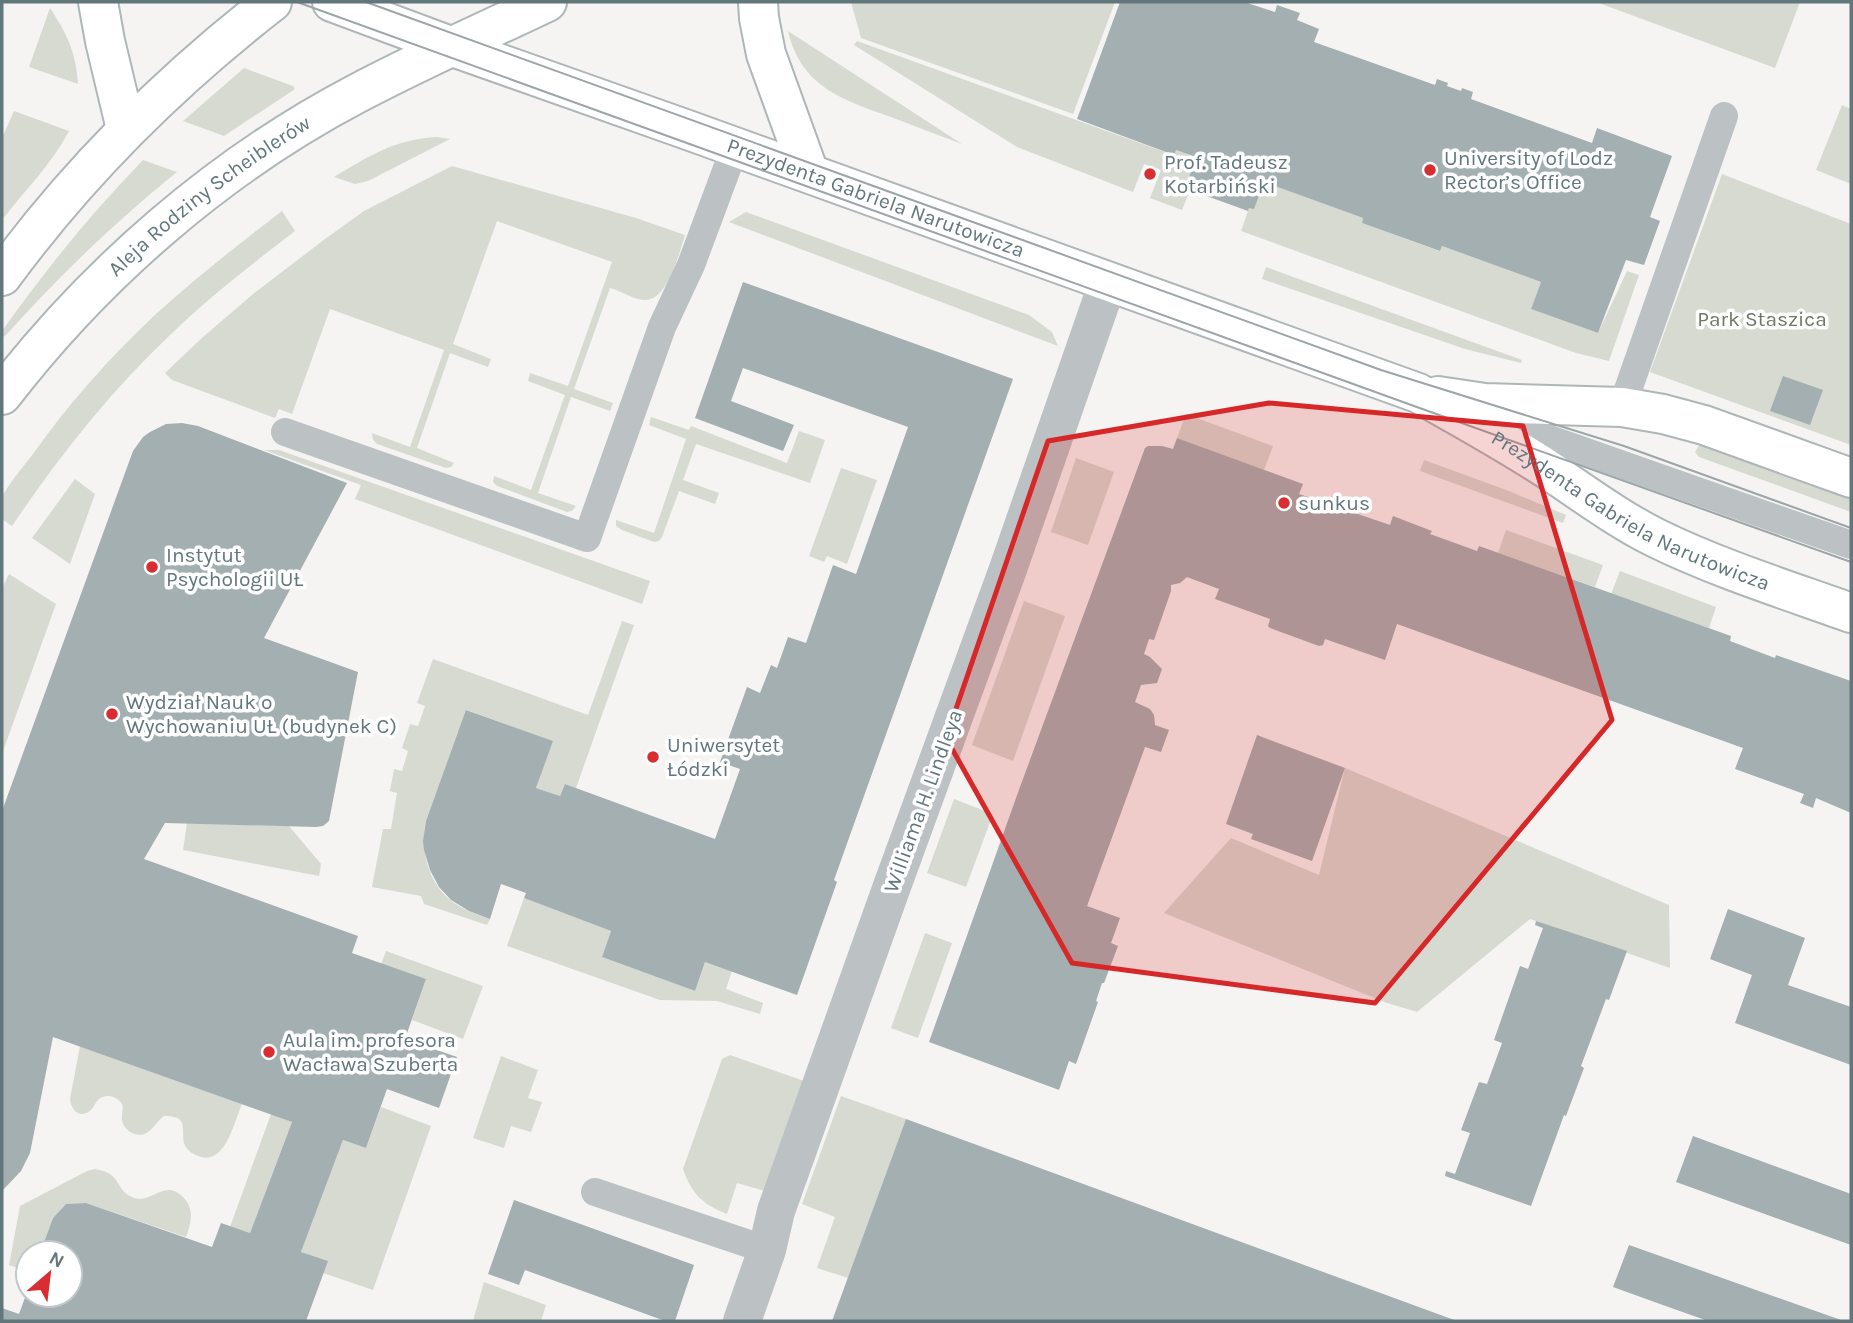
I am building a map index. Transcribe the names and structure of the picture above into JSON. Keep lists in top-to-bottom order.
{
  "streets": {
    "street": ["Prezydenta Gabriela Narutowicza", "Aleja Rodziny Scheiblerów", "Williama H. Lindleya"]
  },
  "crossings": [
    ["Prezydenta Gabriela Narutowicza", "Aleja Rodziny Scheiblerów"],
    ["Prezydenta Gabriela Narutowicza", "Williama H. Lindleya"]
  ],
  "parks": ["Park Staszica"],
  "places": [
    "University of Lodz Rector’s Office",
    "Prof. Tadeusz Kotarbiński",
    "sunkus",
    "Instytut Psychologii UŁ",
    "Wydział Nauk o Wychowaniu UŁ (budynek C)",
    "Uniwersytet Łódzki",
    "Aula im. profesora Wacława Szuberta"
  ],
  "north": "top right"
}
